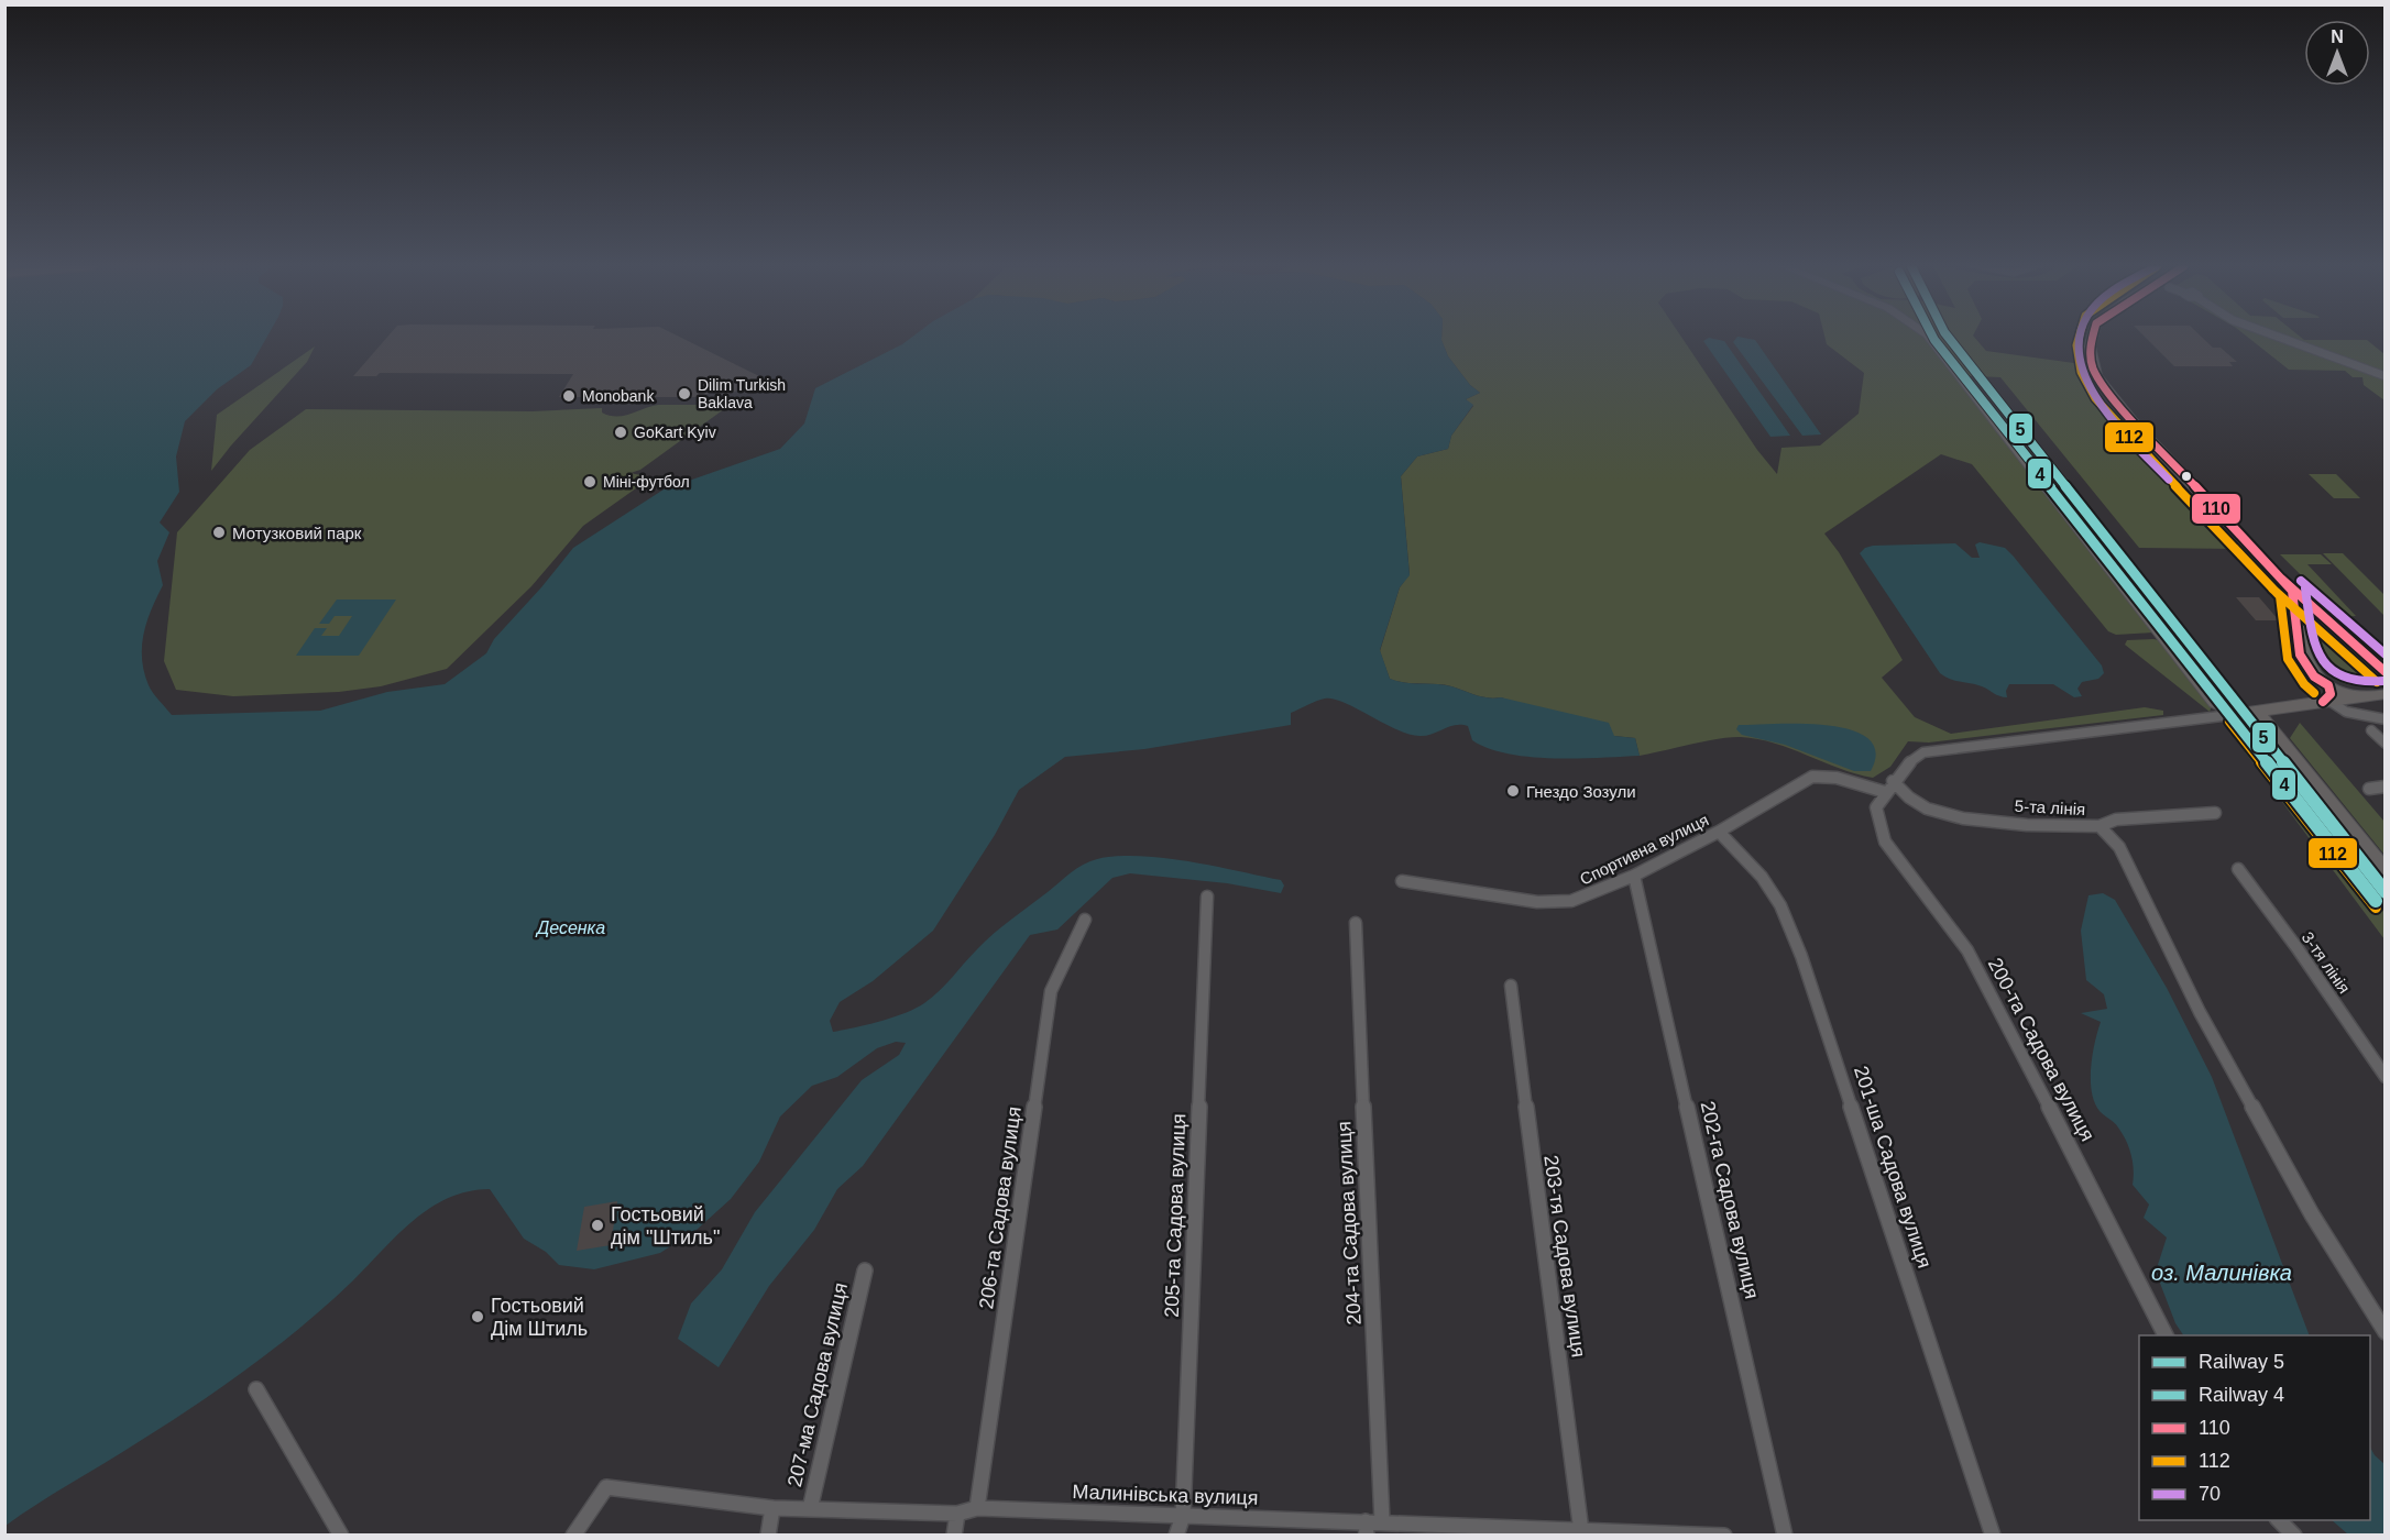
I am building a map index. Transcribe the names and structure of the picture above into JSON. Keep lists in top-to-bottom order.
{
  "streets": {
    "street": [
      "5-та лінія",
      "Спортивна вулиця",
      "3-тя лінія",
      "200-та Садова вулиця",
      "201-ша Садова вулиця",
      "202-га Садова вулиця",
      "206-та Садова вулиця",
      "205-та Садова вулиця",
      "204-та Садова вулиця",
      "203-тя Садова вулиця",
      "207-ма Садова вулиця",
      "Малинівська вулиця"
    ]
  },
  "crossings": [
    ["Спортивна вулиця", "200-та Садова вулиця"],
    ["Спортивна вулиця", "201-ша Садова вулиця"],
    ["Спортивна вулиця", "202-га Садова вулиця"],
    ["206-та Садова вулиця", "Малинівська вулиця"],
    ["205-та Садова вулиця", "Малинівська вулиця"],
    ["204-та Садова вулиця", "Малинівська вулиця"],
    ["203-тя Садова вулиця", "Малинівська вулиця"],
    ["207-ма Садова вулиця", "Малинівська вулиця"]
  ],
  "water": ["Десенка", "оз. Малинівка"],
  "places": [
    "Dilim Turkish Baklava",
    "Monobank",
    "GoKart Kyiv",
    "Міні-футбол",
    "Мотузковий парк",
    "Гнездо Зозули",
    "Гостьовий дім \"Штиль\"",
    "Гостьовий Дім Штиль"
  ],
  "lines": [
    "rail line 5",
    "rail line 4",
    "transit line 110",
    "transit line 112",
    "transit line 70"
  ],
  "legend": [
    "Railway 5",
    "Railway 4",
    "110",
    "112",
    "70"
  ],
  "north": "top"
}
